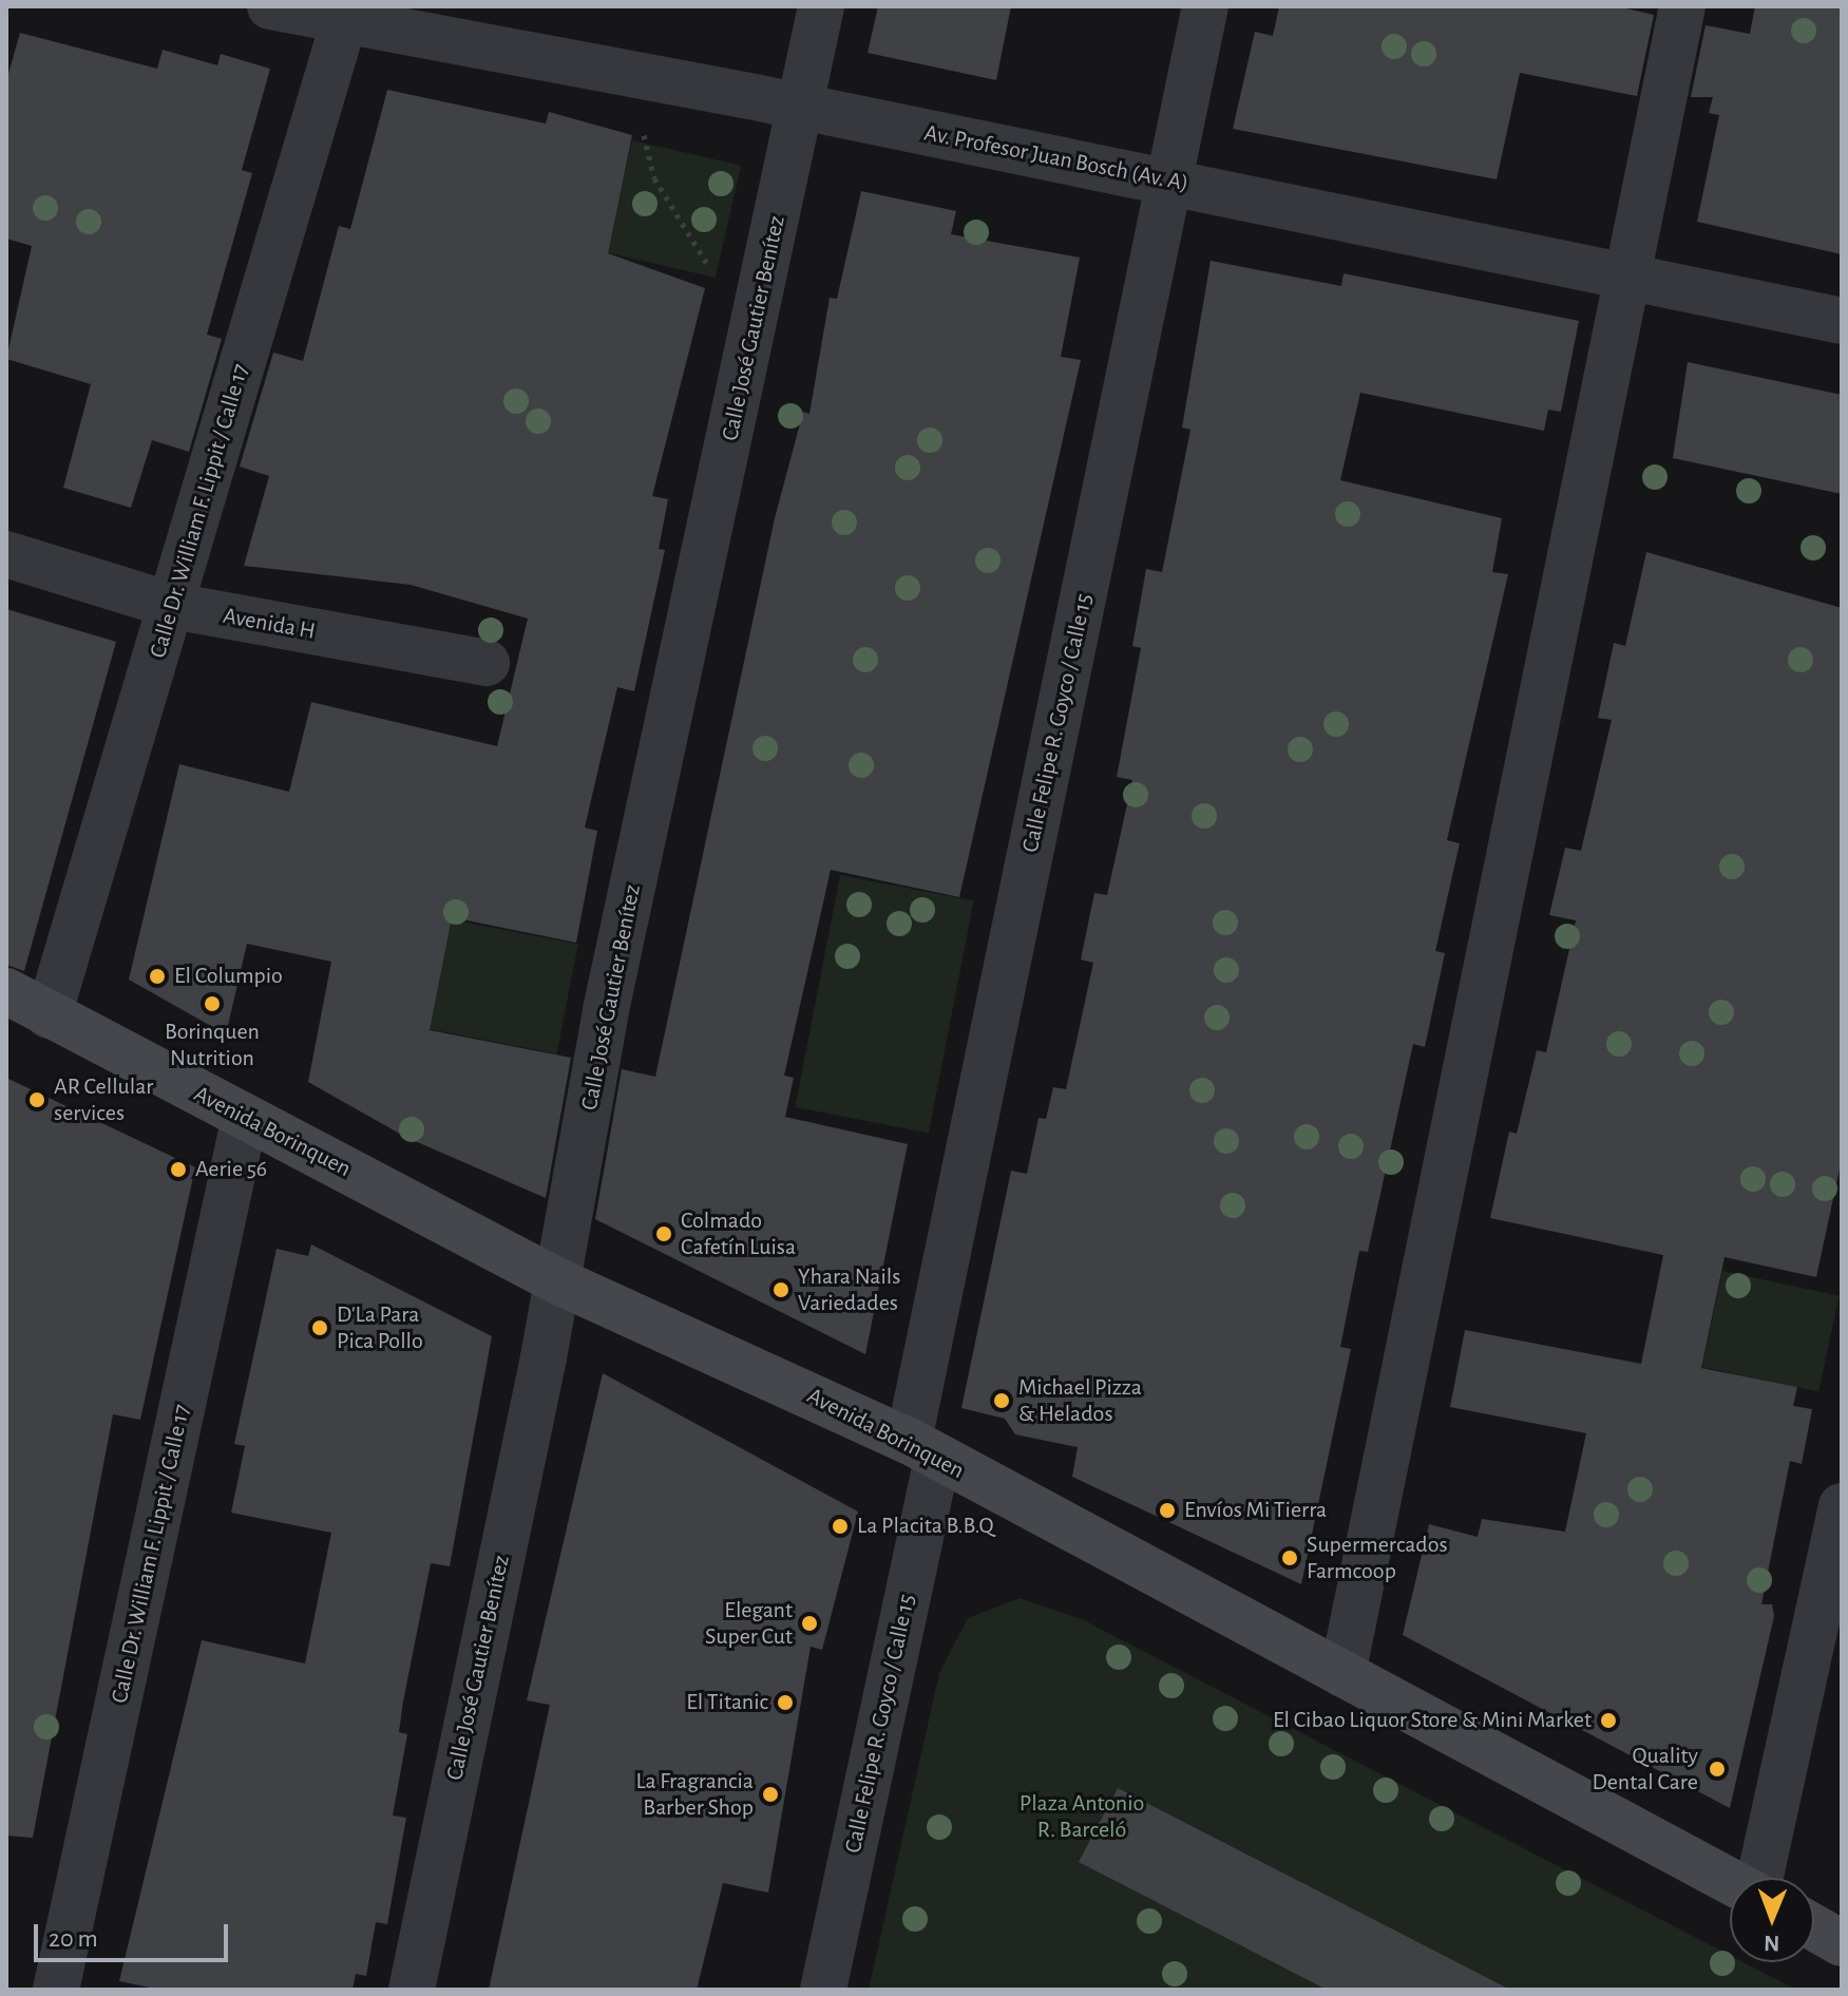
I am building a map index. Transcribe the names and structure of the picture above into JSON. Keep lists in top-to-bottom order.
{
  "streets": {
    "street": [
      "Av. Profesor Juan Bosch (Av. A)",
      "Calle José Gautier Benítez",
      "Calle Dr. William F. Lippit / Calle 17",
      "Avenida H",
      "Calle Felipe R. Goyco / Calle 15",
      "Avenida Borinquen"
    ]
  },
  "crossings": [
    ["Av. Profesor Juan Bosch (Av. A)", "Calle José Gautier Benítez"],
    ["Av. Profesor Juan Bosch (Av. A)", "Calle Dr. William F. Lippit / Calle 17"],
    ["Av. Profesor Juan Bosch (Av. A)", "Calle Felipe R. Goyco / Calle 15"],
    ["Calle José Gautier Benítez", "Avenida Borinquen"],
    ["Calle Dr. William F. Lippit / Calle 17", "Avenida H"],
    ["Calle Dr. William F. Lippit / Calle 17", "Avenida Borinquen"],
    ["Calle Felipe R. Goyco / Calle 15", "Avenida Borinquen"]
  ],
  "parks": ["Plaza Antonio R. Barceló"],
  "places": [
    "El Columpio",
    "Borinquen Nutrition",
    "AR Cellular services",
    "Aerie 56",
    "Colmado Cafetín Luisa",
    "Yhara Nails Variedades",
    "D'La Para Pica Pollo",
    "Michael Pizza & Helados",
    "Envíos Mi Tierra",
    "La Placita B.B.Q",
    "Supermercados Farmcoop",
    "Elegant Super Cut",
    "El Titanic",
    "El Cibao Liquor Store & Mini Market",
    "Quality Dental Care",
    "La Fragrancia Barber Shop"
  ],
  "scale_bar": "20 m",
  "north": "bottom"
}
